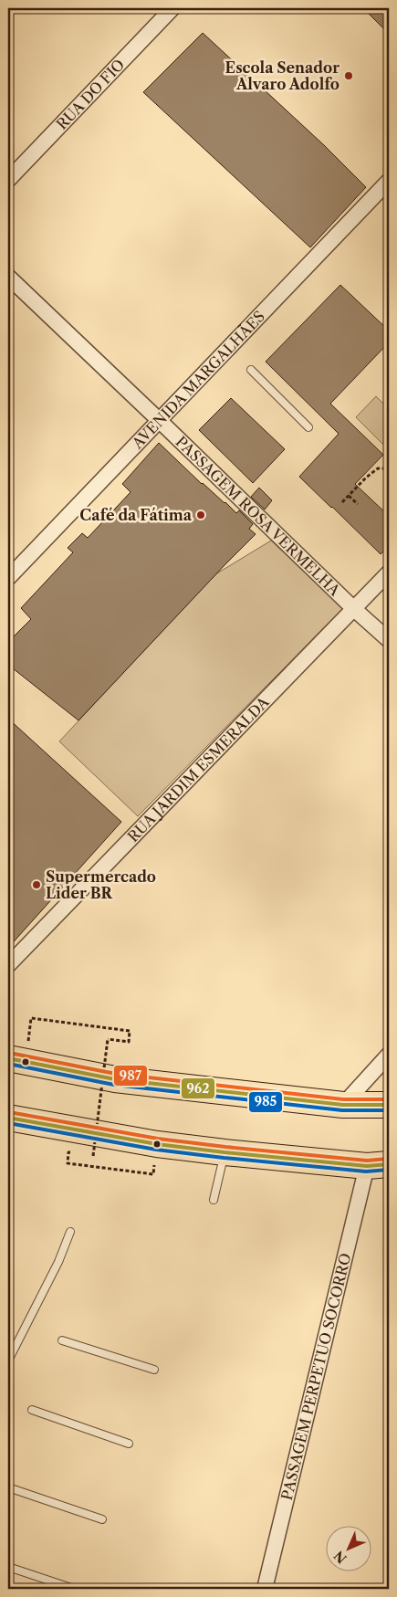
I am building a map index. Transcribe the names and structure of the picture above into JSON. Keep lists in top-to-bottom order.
{
  "streets": {
    "street": [
      "RUA DO FIO",
      "AVENIDA MARGALHÃES",
      "PASSAGEM ROSA VERMELHA",
      "RUA JARDIM ESMERALDA",
      "PASSAGEM PERPETUO SOCORRO"
    ]
  },
  "crossings": [
    ["AVENIDA MARGALHÃES", "PASSAGEM ROSA VERMELHA"],
    ["PASSAGEM ROSA VERMELHA", "RUA JARDIM ESMERALDA"]
  ],
  "places": ["Escola Senador Alvaro Adolfo", "Café da Fátima", "Supermercado Lider BR"],
  "lines": ["transit line 987", "transit line 962", "transit line 985"],
  "north": "bottom left"
}
